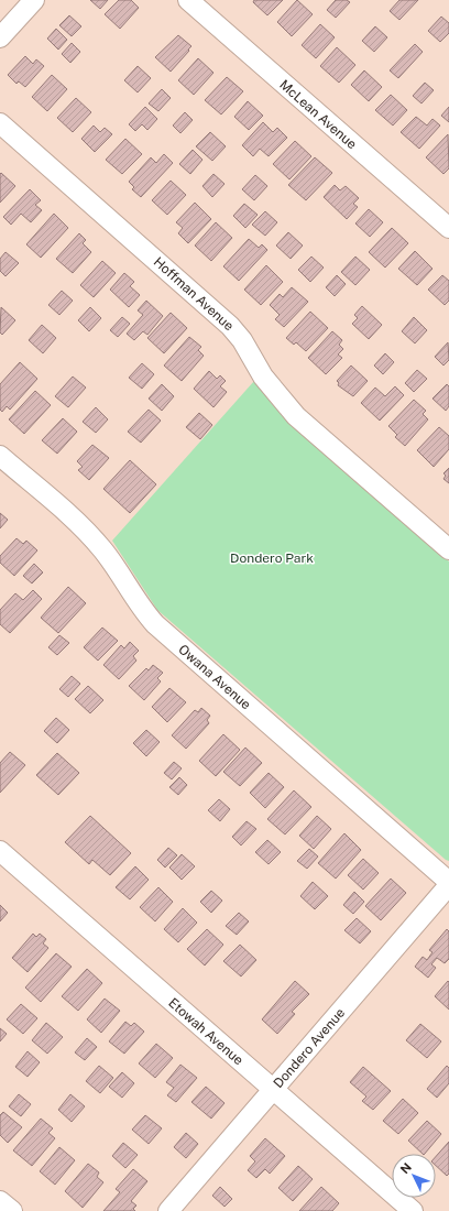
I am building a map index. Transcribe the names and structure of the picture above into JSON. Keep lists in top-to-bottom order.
{
  "streets": {
    "street": [
      "McLean Avenue",
      "Hoffman Avenue",
      "Owana Avenue",
      "Etowah Avenue",
      "Dondero Avenue"
    ]
  },
  "crossings": [
    ["Etowah Avenue", "Dondero Avenue"]
  ],
  "parks": ["Dondero Park"],
  "north": "top left"
}
